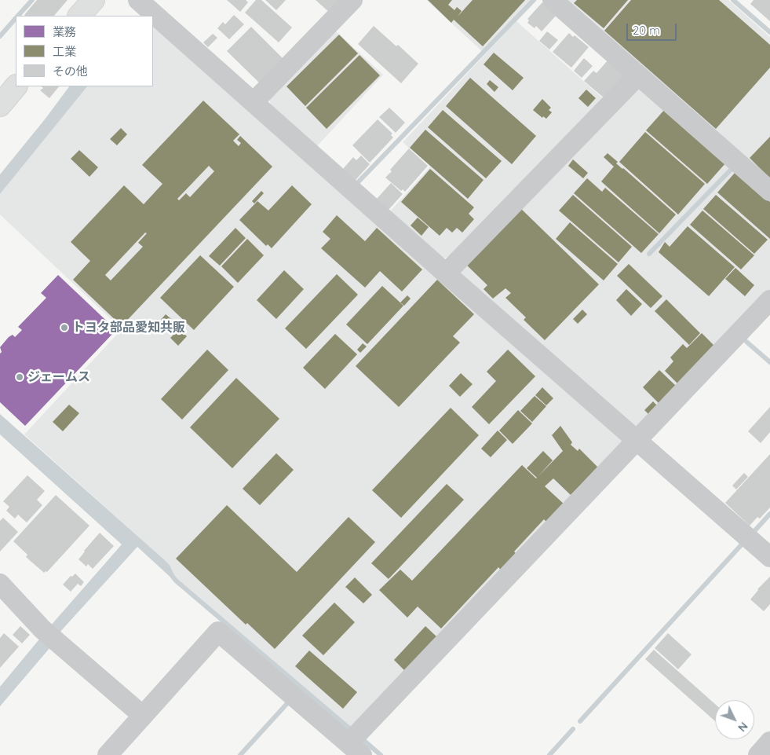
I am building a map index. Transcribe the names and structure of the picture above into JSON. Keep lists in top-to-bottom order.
{
  "places": ["トヨタ部品愛知共販", "ジェームス"],
  "legend": ["業務", "工業", "その他"],
  "scale_bar": "20 m",
  "north": "bottom right"
}
